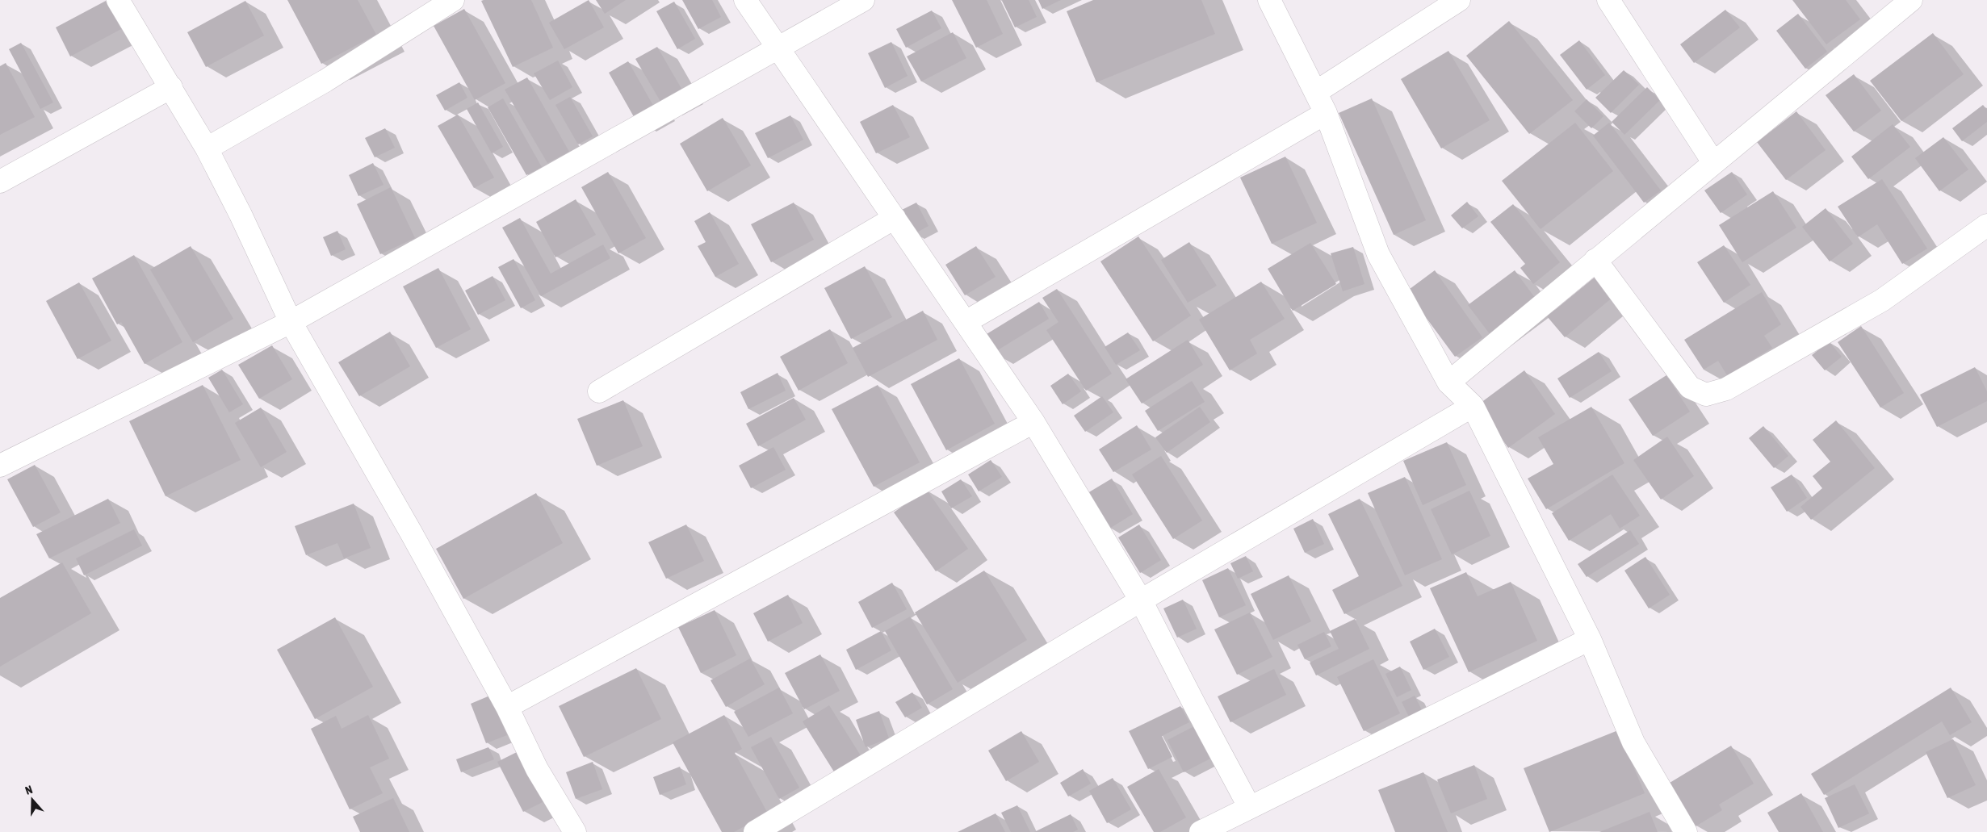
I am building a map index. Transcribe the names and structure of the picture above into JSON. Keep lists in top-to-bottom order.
{
  "north": "top"
}
